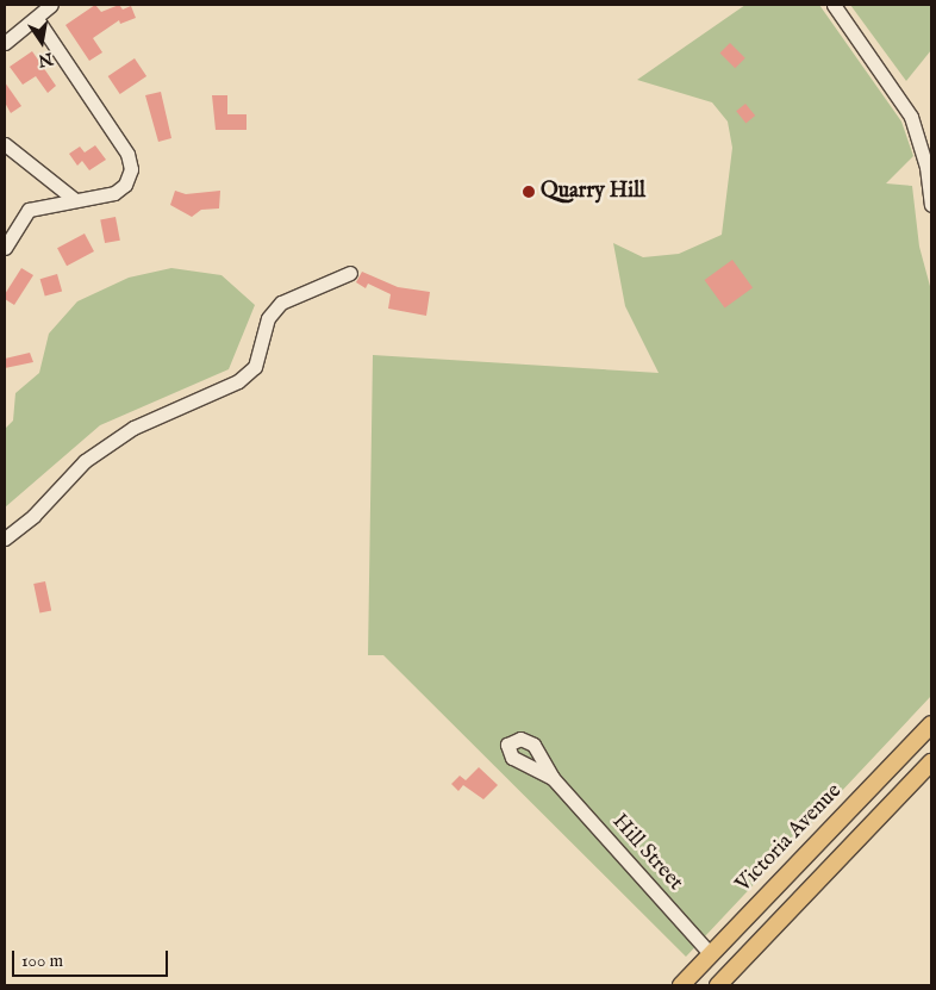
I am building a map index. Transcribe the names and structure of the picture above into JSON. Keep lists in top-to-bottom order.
{
  "streets": {
    "main road": ["Victoria Avenue"],
    "street": ["Hill Street"]
  },
  "crossings": [
    ["Victoria Avenue", "Hill Street"]
  ],
  "places": ["Quarry Hill"],
  "scale_bar": "100 m",
  "north": "bottom"
}
